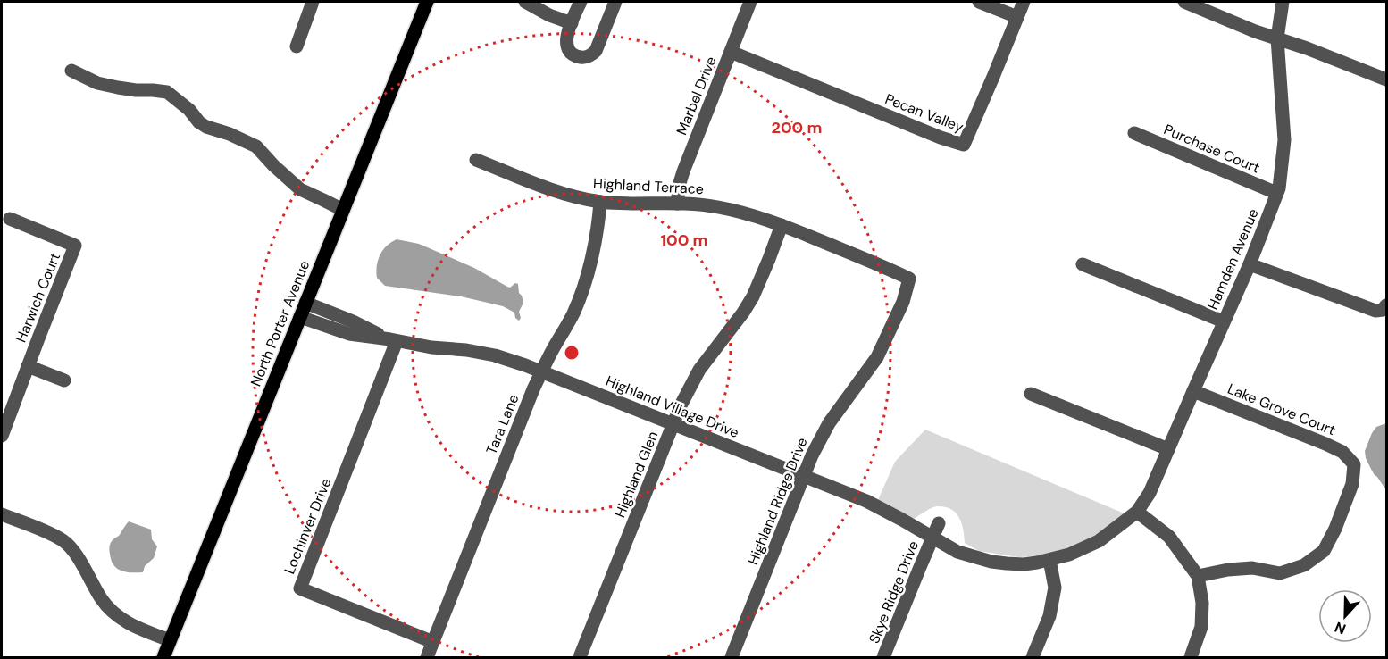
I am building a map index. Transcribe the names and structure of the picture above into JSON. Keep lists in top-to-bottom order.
{
  "streets": {
    "main road": ["North Porter Avenue"],
    "street": [
      "Marbel Drive",
      "Pecan Valley",
      "Purchase Court",
      "Highland Terrace",
      "Hamden Avenue",
      "Harwich Court",
      "Highland Village Drive",
      "Lake Grove Court",
      "Tara Lane",
      "Highland Glen",
      "Highland Ridge Drive",
      "Lochinver Drive",
      "Skye Ridge Drive"
    ]
  },
  "crossings": [
    ["Marbel Drive", "Pecan Valley"],
    ["Marbel Drive", "Highland Terrace"],
    ["Purchase Court", "Hamden Avenue"],
    ["Highland Terrace", "Tara Lane"],
    ["Highland Terrace", "Highland Glen"],
    ["Highland Terrace", "Highland Ridge Drive"],
    ["Hamden Avenue", "Highland Village Drive"],
    ["Hamden Avenue", "Lake Grove Court"],
    ["North Porter Avenue", "Highland Village Drive"],
    ["Highland Village Drive", "Tara Lane"],
    ["Highland Village Drive", "Highland Glen"],
    ["Highland Village Drive", "Highland Ridge Drive"],
    ["Highland Village Drive", "Lochinver Drive"],
    ["Highland Village Drive", "Skye Ridge Drive"],
    ["Tara Lane", "Lochinver Drive"]
  ],
  "north": "bottom",
  "rings": ["200 m", "100 m"]
}
